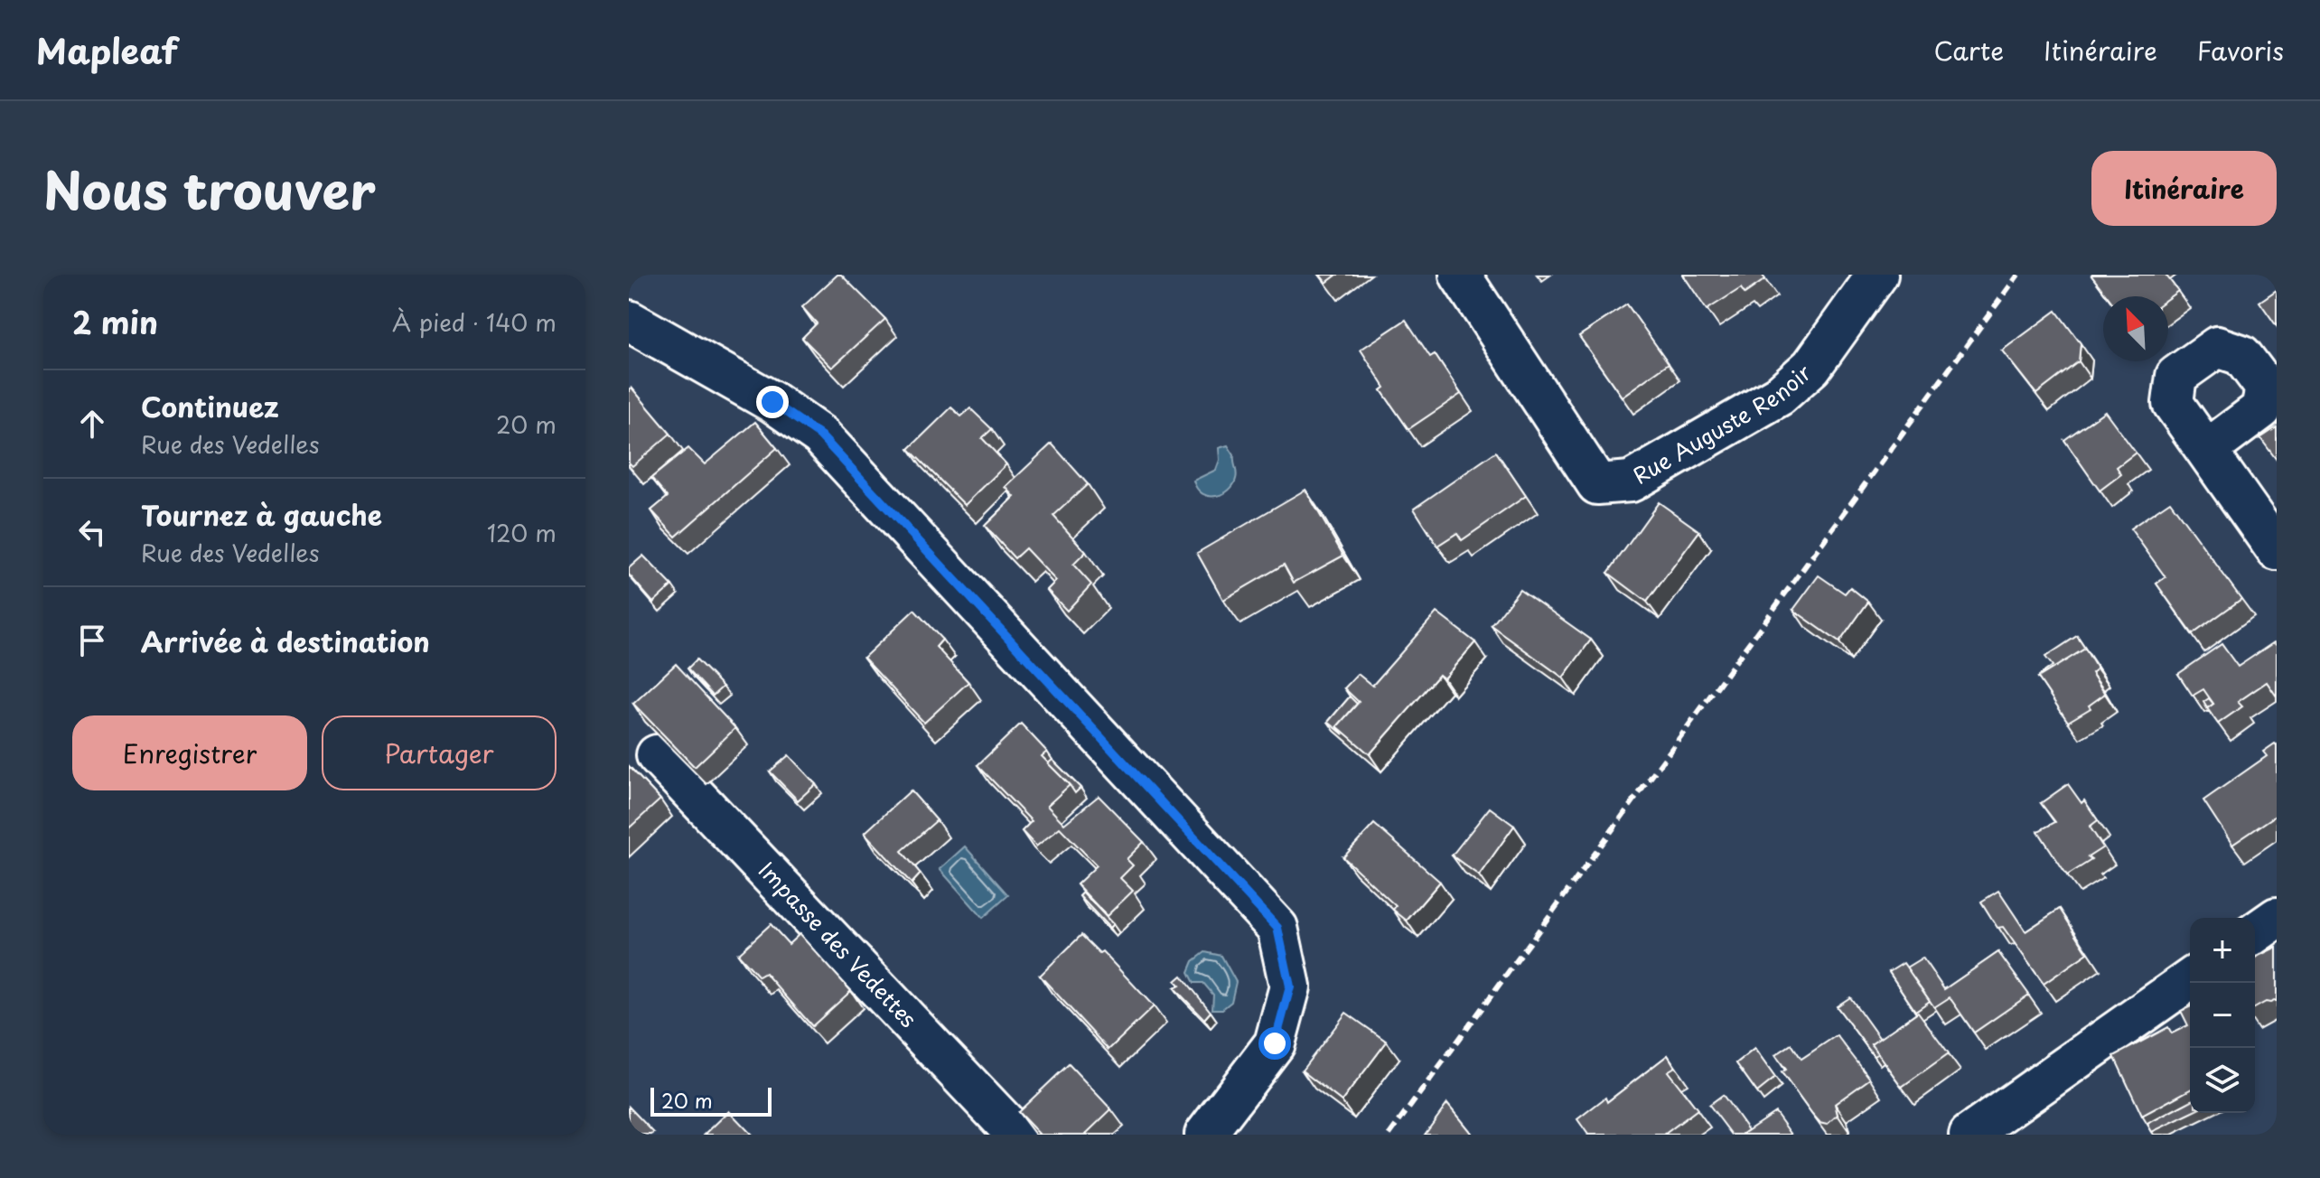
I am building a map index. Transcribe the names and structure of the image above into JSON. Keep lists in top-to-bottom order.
{
  "streets": {
    "street": ["Rue Auguste Renoir", "Impasse des Vedettes"]
  },
  "scale_bar": "20 m",
  "north": "top left",
  "page": {
    "header": "Mapleaf",
    "nav": ["Carte", "Itinéraire", "Favoris"],
    "title": "Nous trouver",
    "buttons": [
      "Itinéraire",
      ["Enregistrer", "Partager"]
    ],
    "heading": ["2 min", "À pied · 140 m"],
    "list": [
      ["Continuez", "Rue des Vedelles", "20 m"],
      ["Tournez à gauche", "Rue des Vedelles", "120 m"],
      "Arrivée à destination"
    ],
    "map_buttons": ["+", "−"],
    "scale": "20 m"
  }
}
